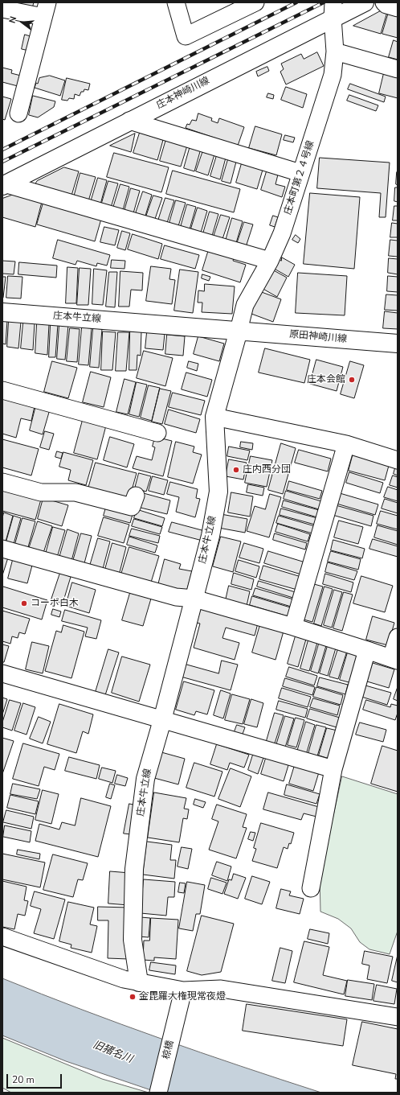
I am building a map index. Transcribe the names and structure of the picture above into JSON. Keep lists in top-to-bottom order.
{
  "streets": {
    "main road": ["庄本神崎川線", "庄本牛立線", "原田神崎川線"],
    "street": ["庄本町第２４号線", "椋橋"]
  },
  "crossings": [
    ["庄本神崎川線", "庄本町第２４号線"],
    ["庄本町第２４号線", "庄本牛立線"],
    ["庄本町第２４号線", "原田神崎川線"],
    ["庄本牛立線", "原田神崎川線"]
  ],
  "water": ["旧猪名川"],
  "places": [
    "庄本会館",
    "庄内西分団",
    "コーポ白木",
    "金毘羅大権現常夜燈"
  ],
  "scale_bar": "20 m",
  "north": "left"
}
